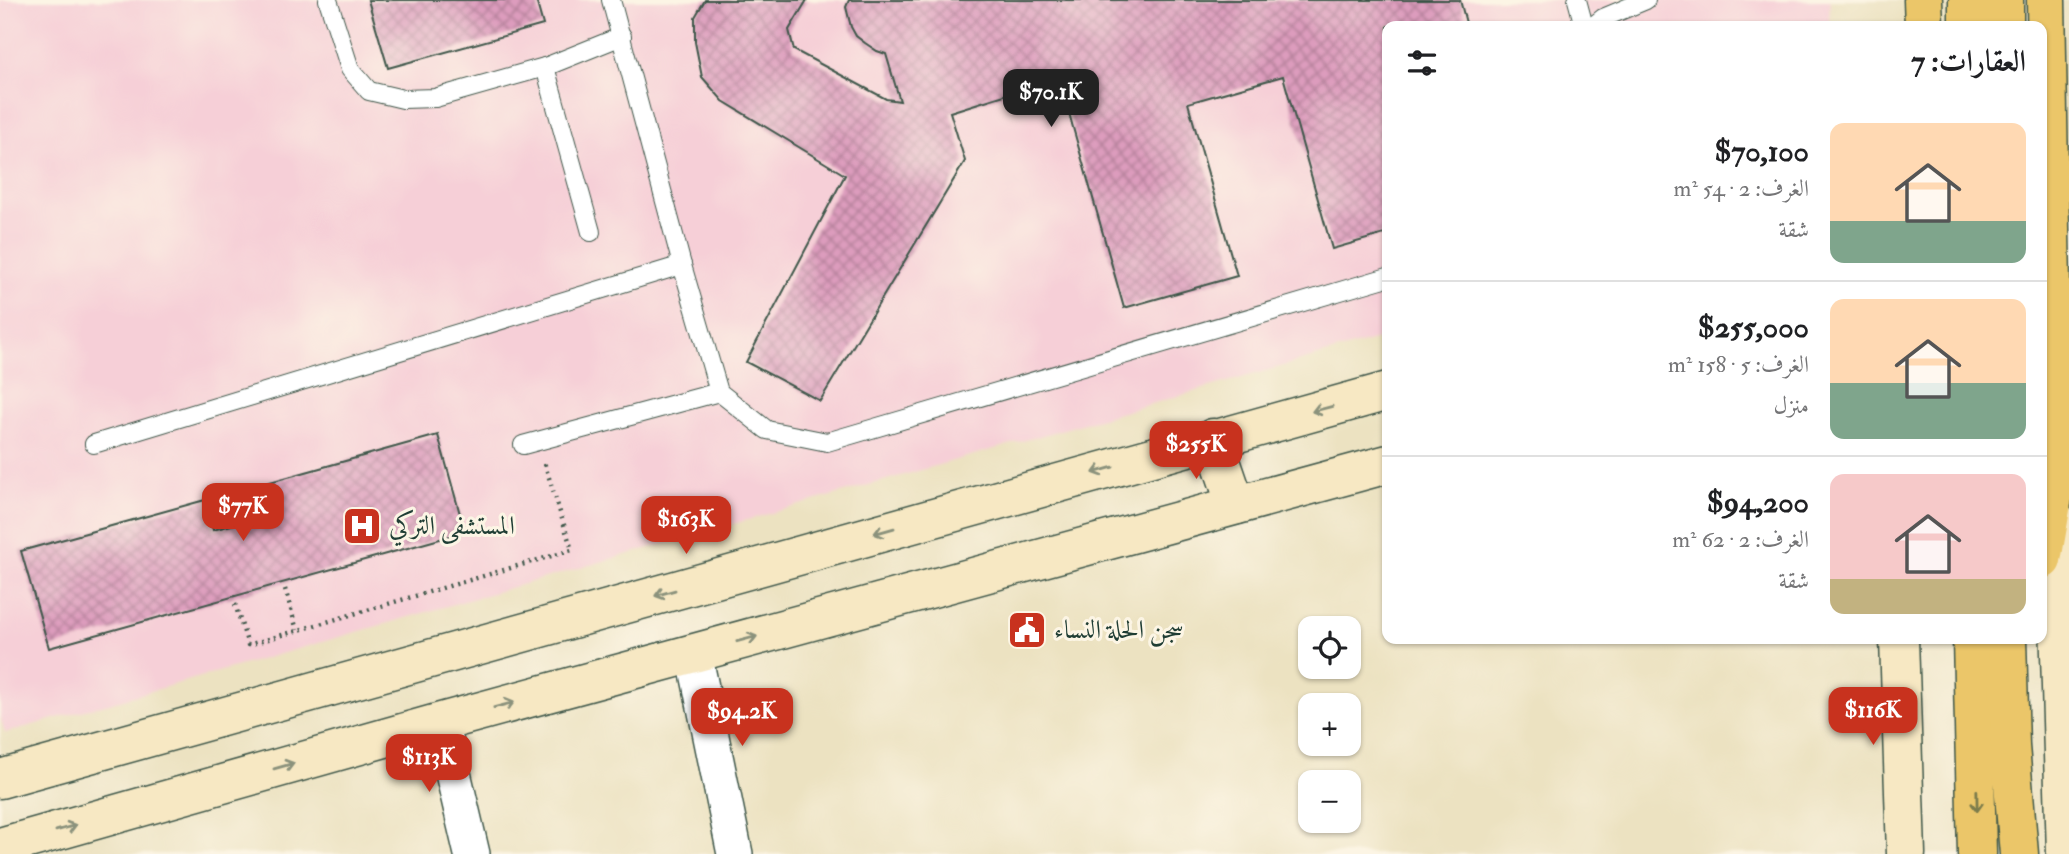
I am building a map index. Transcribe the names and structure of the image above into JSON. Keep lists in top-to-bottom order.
{
  "places": {
    "hospital": ["المستشفى التركي"],
    "public building": ["سجن الحلة النساء"]
  },
  "page": {
    "heading": "العقارات: 7",
    "price": [
      "$70.1K",
      "$255K",
      "$77K",
      "$163K",
      "$116K",
      "$94.2K",
      "$113K"
    ],
    "list": [
      {
        "name": "$70,100",
        "note": "الغرف: 2 · 54 m² · شقة"
      },
      {
        "name": "$255,000",
        "note": "الغرف: 5 · 158 m² · منزل"
      },
      {
        "name": "$94,200",
        "note": "الغرف: 2 · 62 m² · شقة"
      }
    ],
    "map_buttons": ["+", "−"]
  }
}
